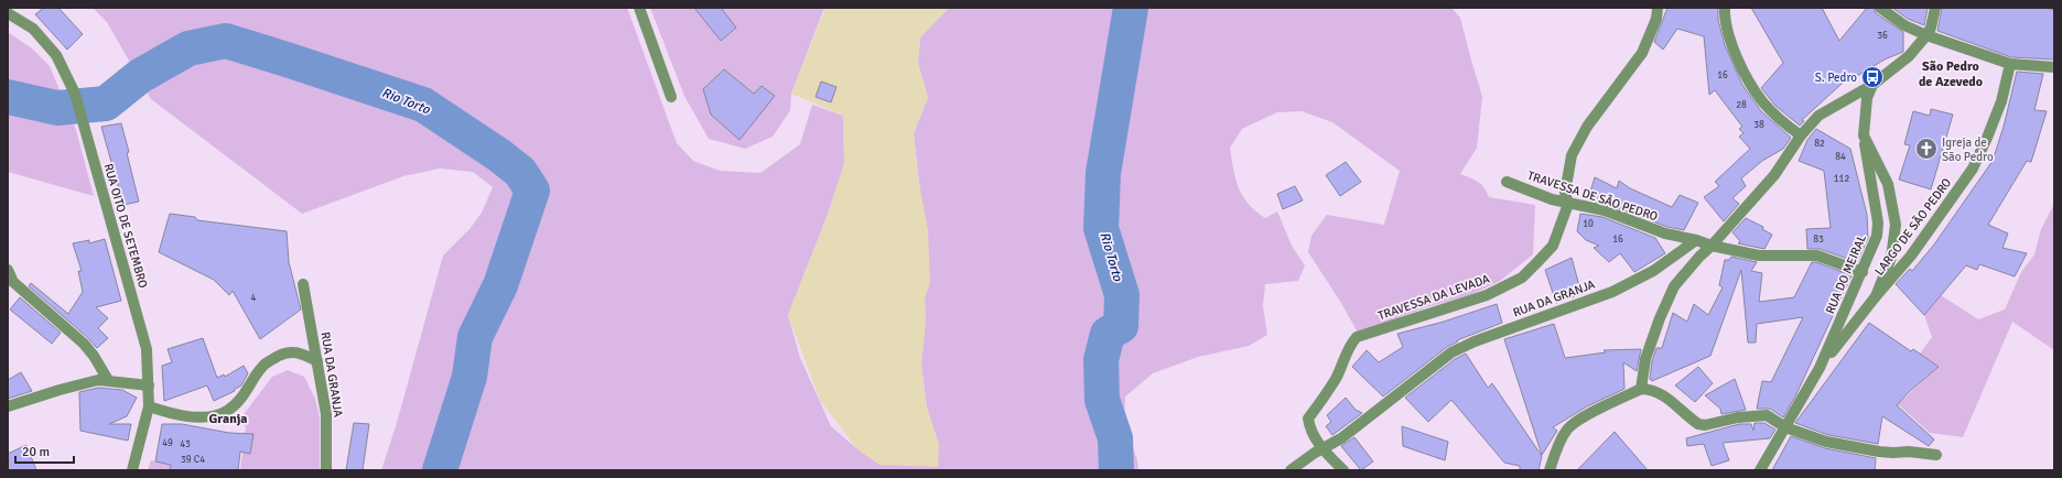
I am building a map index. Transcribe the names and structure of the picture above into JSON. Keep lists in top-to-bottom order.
{
  "streets": {
    "street": [
      "TRAVESSA DE SÃO PEDRO",
      "RUA OITO DE SETEMBRO",
      "LARGO DE SÃO PEDRO",
      "RUA DO MEIRAL",
      "TRAVESSA DA LEVADA",
      "RUA DA GRANJA"
    ]
  },
  "crossings": [
    ["TRAVESSA DE SÃO PEDRO", "TRAVESSA DA LEVADA"],
    ["TRAVESSA DE SÃO PEDRO", "RUA DA GRANJA"],
    ["LARGO DE SÃO PEDRO", "RUA DO MEIRAL"],
    ["TRAVESSA DA LEVADA", "RUA DA GRANJA"]
  ],
  "districts": ["São Pedro de Azevedo", "Granja"],
  "water": ["Rio Torto"],
  "places": {
    "bus stop": ["S. Pedro"],
    "church": ["Igreja de São Pedro"]
  },
  "house_numbers": [
    "36",
    "16",
    "28",
    "38",
    "82",
    "84",
    "112",
    "10",
    "16",
    "83",
    "4",
    "49",
    "43",
    "39 C4"
  ],
  "scale_bar": "20 m"
}
